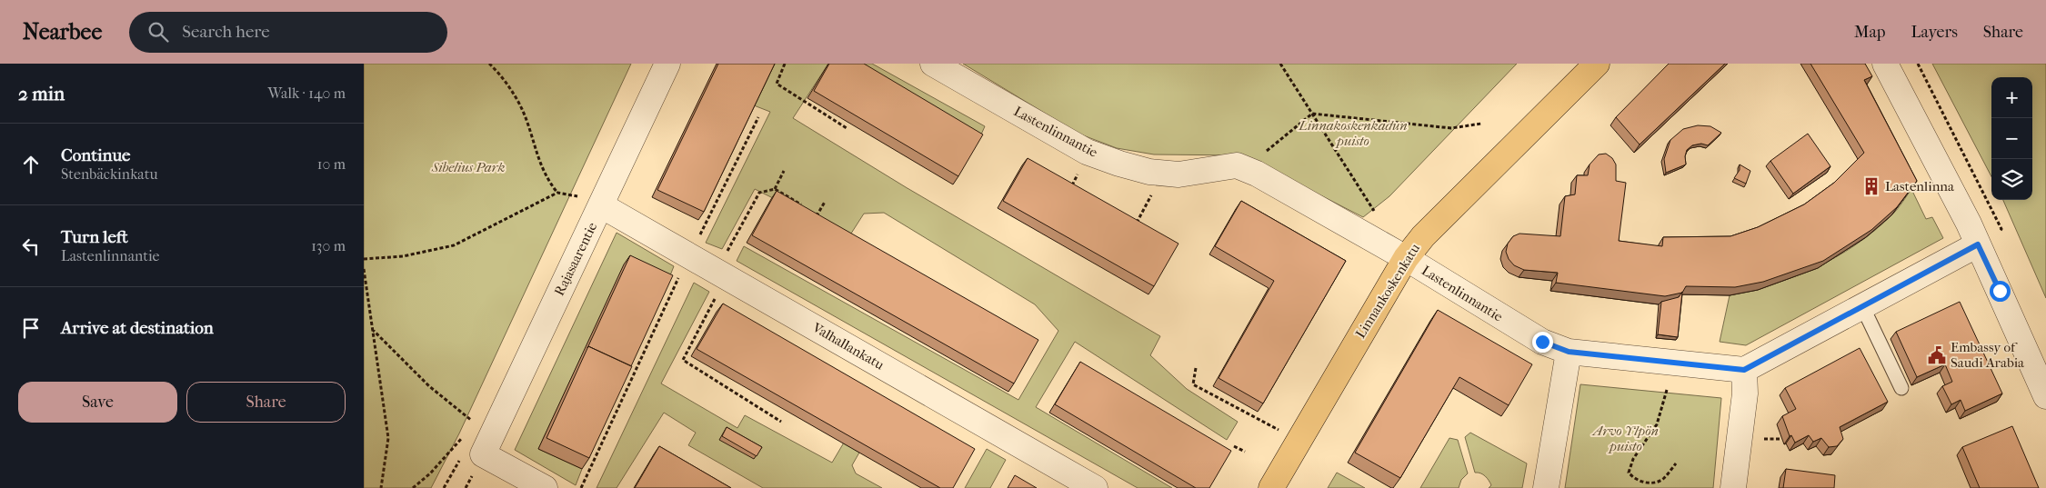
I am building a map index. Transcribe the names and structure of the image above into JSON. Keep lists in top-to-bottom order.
{
  "streets": {
    "main road": ["Linnankoskenkatu"],
    "street": ["Lastenlinnantie", "Rajasaarentie", "Valhallankatu"]
  },
  "crossings": [
    ["Lastenlinnantie", "Linnankoskenkatu"],
    ["Rajasaarentie", "Valhallankatu"]
  ],
  "parks": ["Linnakoskenkadun puisto", "Sibelius Park", "Arvo Ylpön puisto"],
  "places": {
    "building": ["Lastenlinna"],
    "public building": ["Embassy of Saudi Arabia"]
  },
  "page": {
    "header": "Nearbee",
    "search": "Search here",
    "nav": ["Map", "Layers", "Share"],
    "heading": ["2 min", "Walk · 140 m"],
    "map_buttons": ["+", "−"],
    "list": [
      ["Continue", "Stenbäckinkatu", "10 m"],
      ["Turn left", "Lastenlinnantie", "130 m"],
      "Arrive at destination"
    ],
    "buttons": ["Save", "Share"]
  }
}
